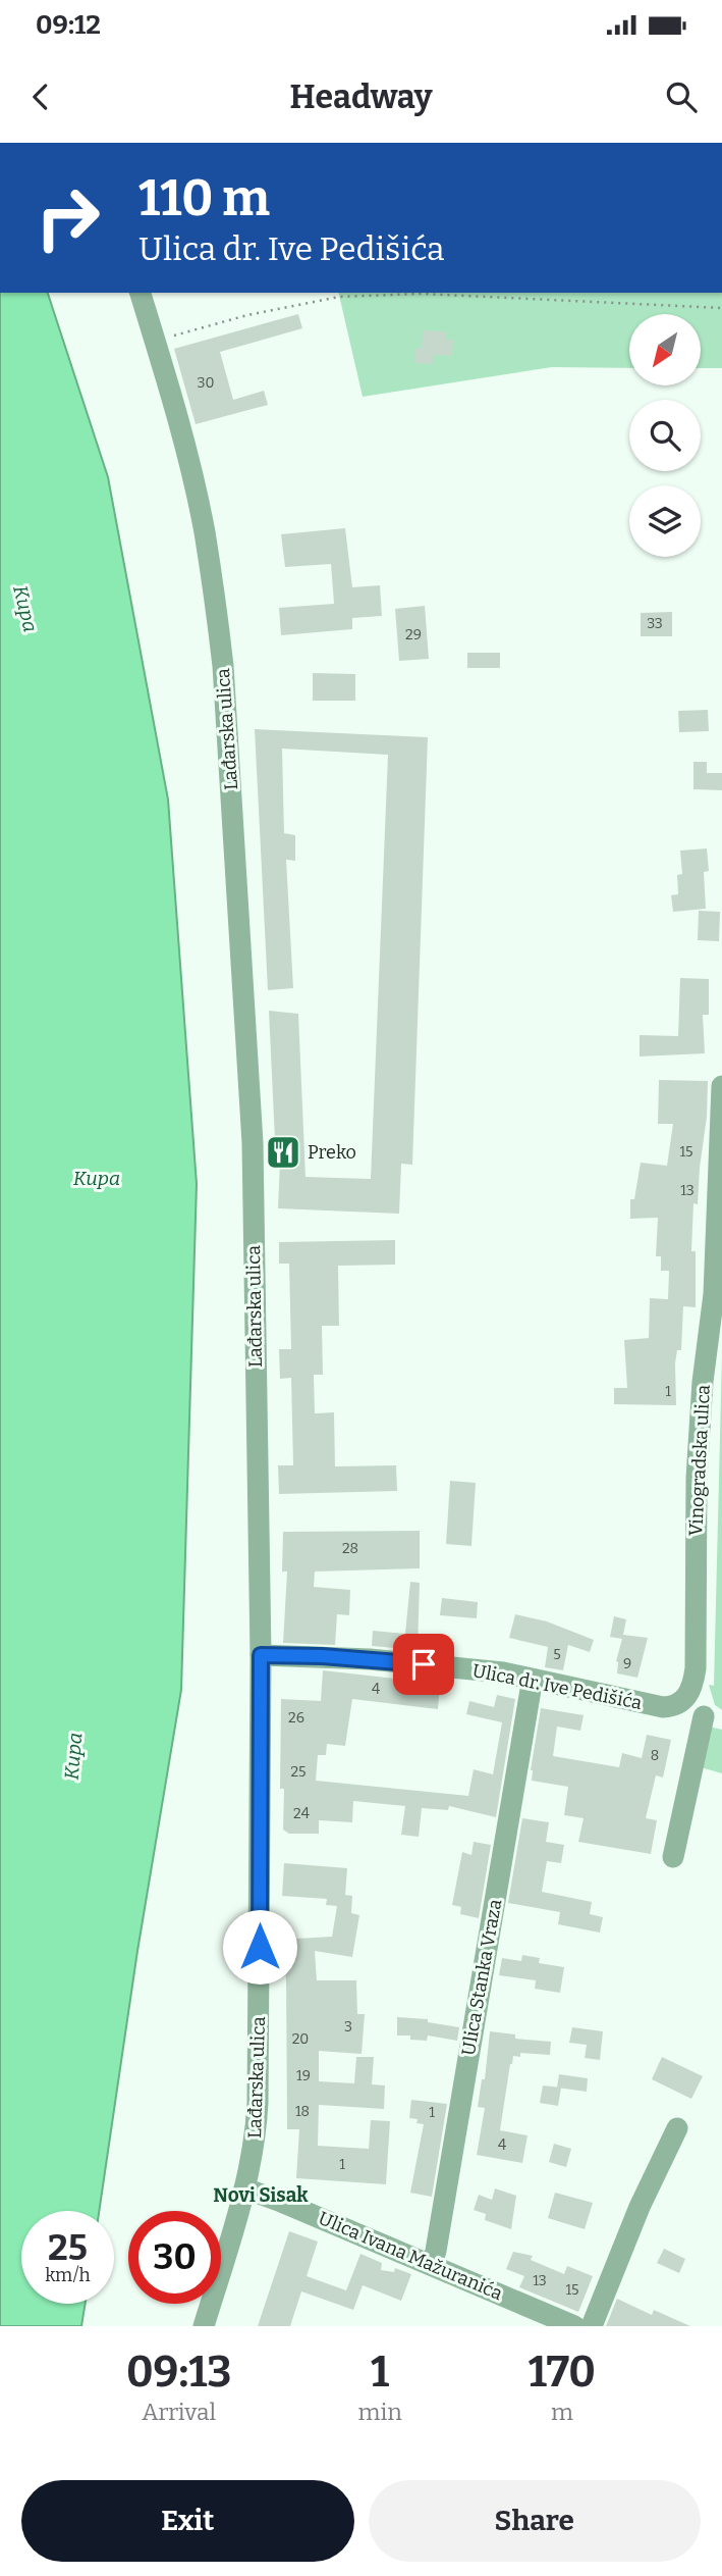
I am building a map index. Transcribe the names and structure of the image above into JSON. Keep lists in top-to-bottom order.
{
  "streets": {
    "street": [
      "Lađarska ulica",
      "Vinogradska ulica",
      "Ulica dr. Ive Pedišića",
      "Ulica Stanka Vraza",
      "Ulica Ivana Mažuranića"
    ]
  },
  "crossings": [
    ["Lađarska ulica", "Ulica dr. Ive Pedišića"],
    ["Lađarska ulica", "Ulica Ivana Mažuranića"],
    ["Vinogradska ulica", "Ulica dr. Ive Pedišića"],
    ["Ulica Stanka Vraza", "Ulica Ivana Mažuranića"]
  ],
  "districts": ["Novi Sisak"],
  "water": ["Kupa"],
  "places": {
    "restaurant": ["Preko"]
  },
  "house_numbers": [
    "30",
    "33",
    "29",
    "15",
    "13",
    "1",
    "28",
    "5",
    "9",
    "4",
    "26",
    "8",
    "25",
    "24",
    "3",
    "20",
    "19",
    "18",
    "1",
    "4",
    "1",
    "13",
    "15"
  ],
  "north": "bottom left",
  "page": {
    "status": "09:12",
    "header": "Headway",
    "turn": ["110 m", "Ulica dr. Ive Pedišića"],
    "speed": "25 km/h",
    "limit": "30",
    "eta": [
      "09:13",
      "Arrival",
      "1",
      "min",
      "170",
      "m"
    ],
    "buttons": ["Exit", "Share"]
  }
}
